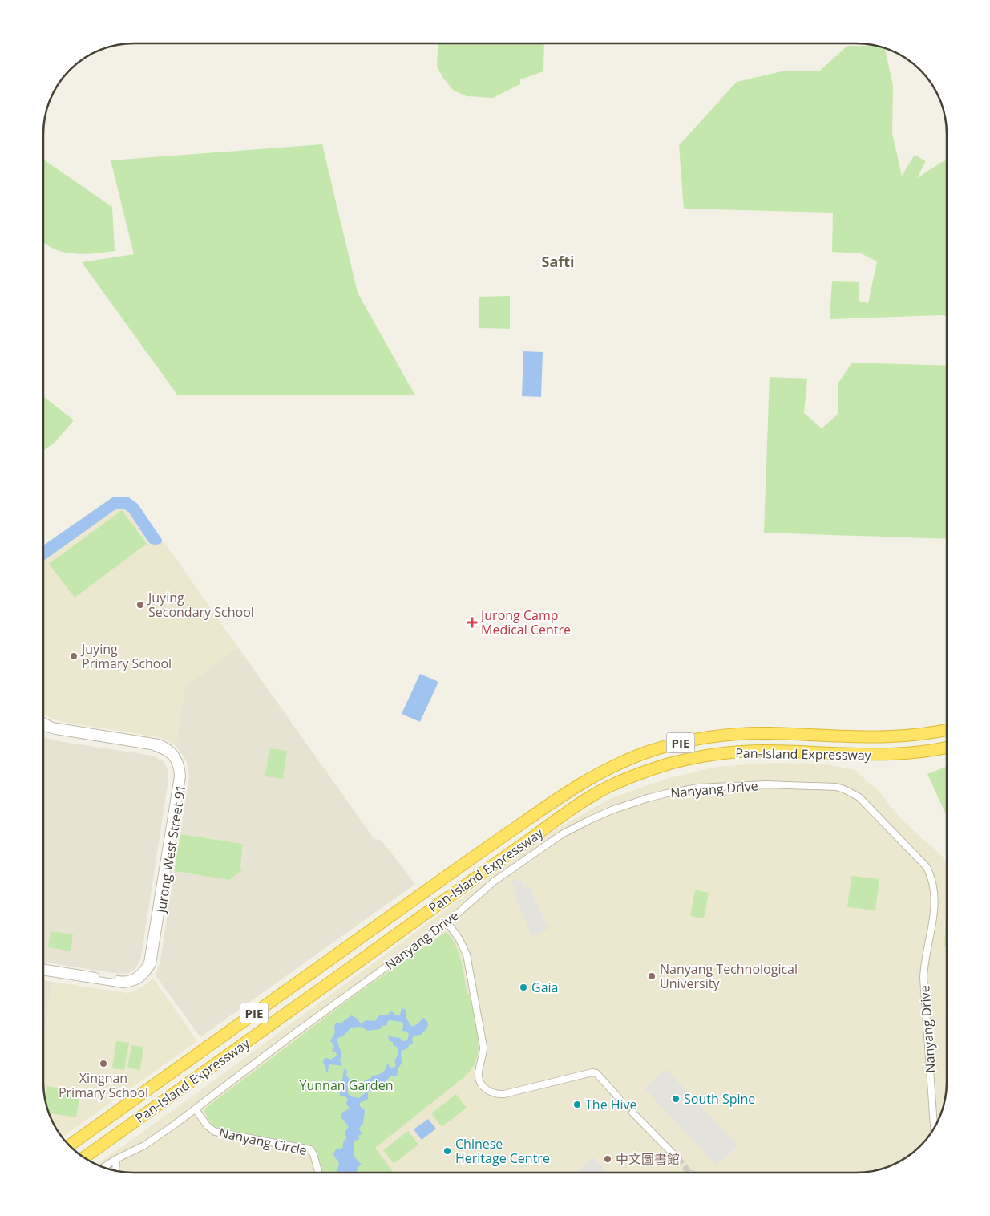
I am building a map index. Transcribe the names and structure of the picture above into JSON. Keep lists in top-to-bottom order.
{
  "streets": {
    "highway": ["PIE", "Pan-Island Expressway"],
    "street": ["Nanyang Drive", "Jurong West Street 91", "Nanyang Circle"]
  },
  "crossings": [
    ["Nanyang Drive", "Nanyang Circle"]
  ],
  "districts": ["Safti"],
  "parks": ["Yunnan Garden"],
  "places": {
    "other": [
      "Juying Secondary School",
      "Juying Primary School",
      "Nanyang Technological University",
      "Gaia",
      "Xingnan Primary School",
      "South Spine",
      "The Hive",
      "Chinese Heritage Centre",
      "中文圖書館"
    ],
    "health": ["Jurong Camp Medical Centre"]
  }
}
